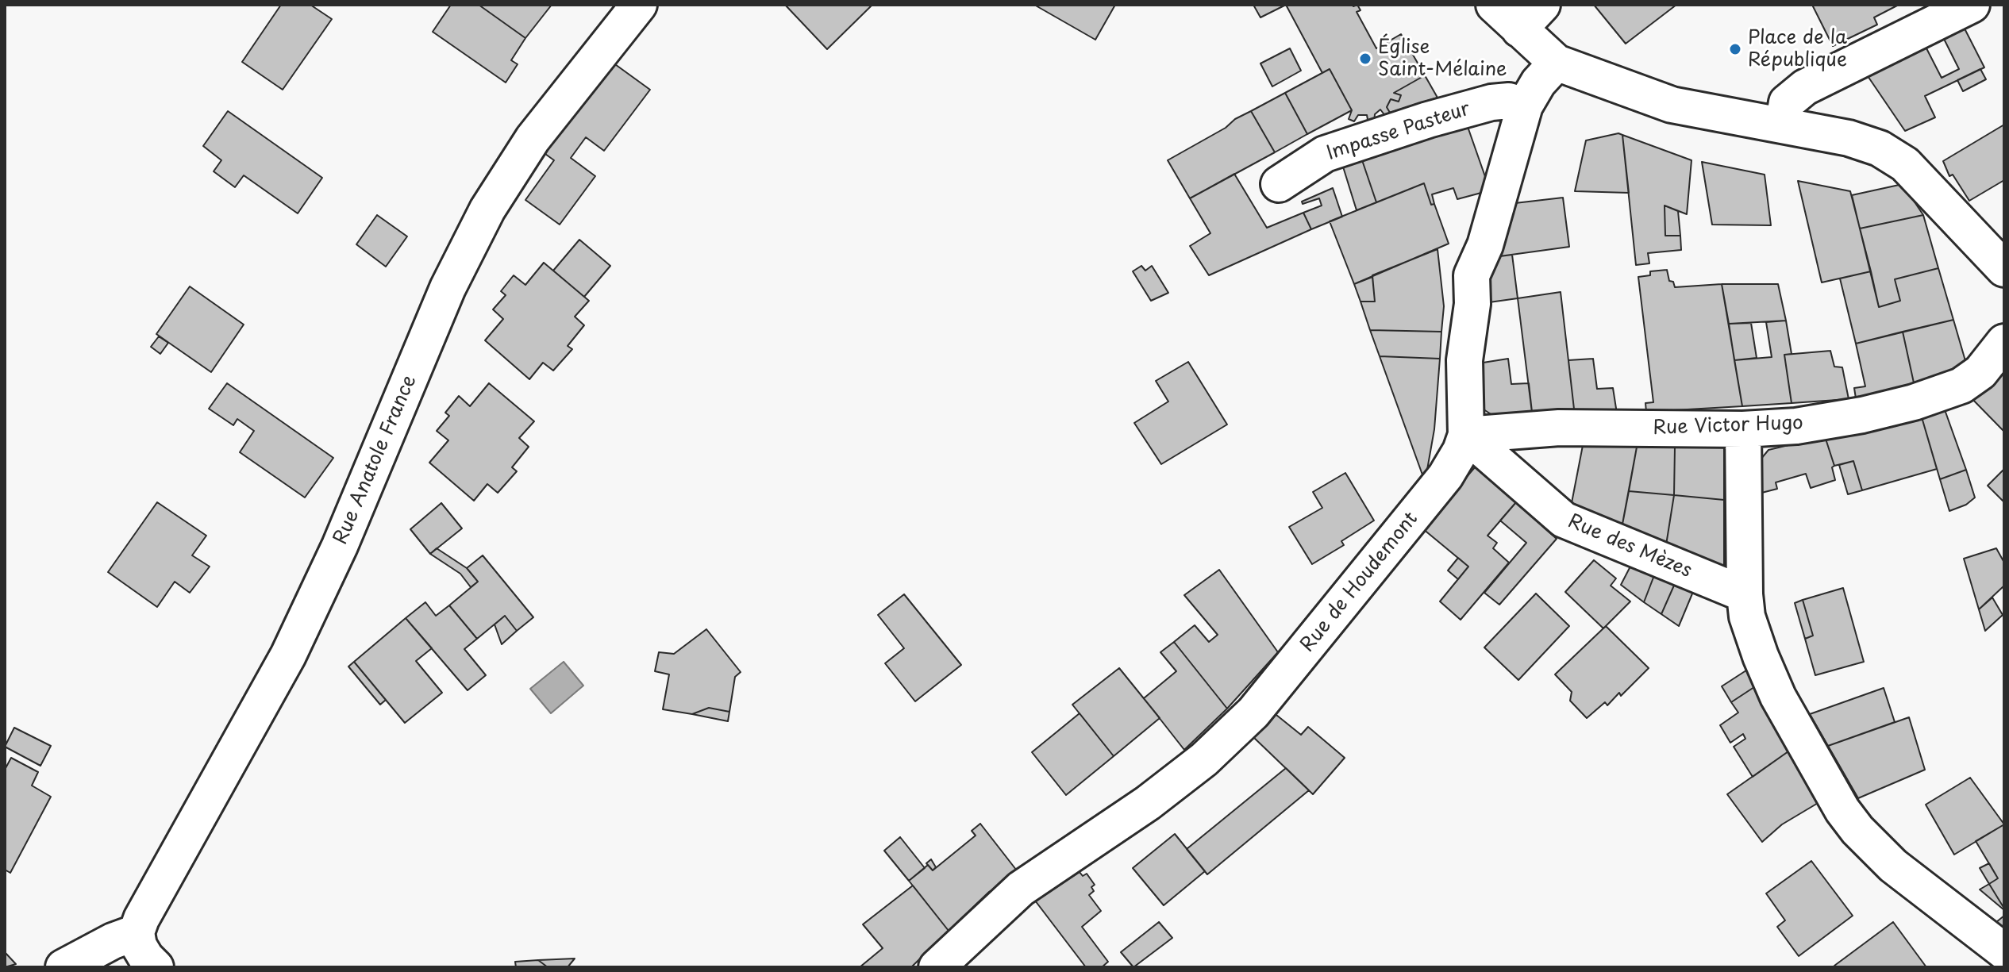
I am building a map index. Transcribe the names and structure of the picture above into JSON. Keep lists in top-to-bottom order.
{
  "streets": {
    "street": [
      "Impasse Pasteur",
      "Rue Victor Hugo",
      "Rue Anatole France",
      "Rue des Mèzes",
      "Rue de Houdemont"
    ]
  },
  "crossings": [
    ["Impasse Pasteur", "Rue de Houdemont"],
    ["Rue Victor Hugo", "Rue des Mèzes"],
    ["Rue Victor Hugo", "Rue de Houdemont"],
    ["Rue des Mèzes", "Rue de Houdemont"]
  ],
  "places": ["Place de la République", "Église Saint-Mélaine"]
}
